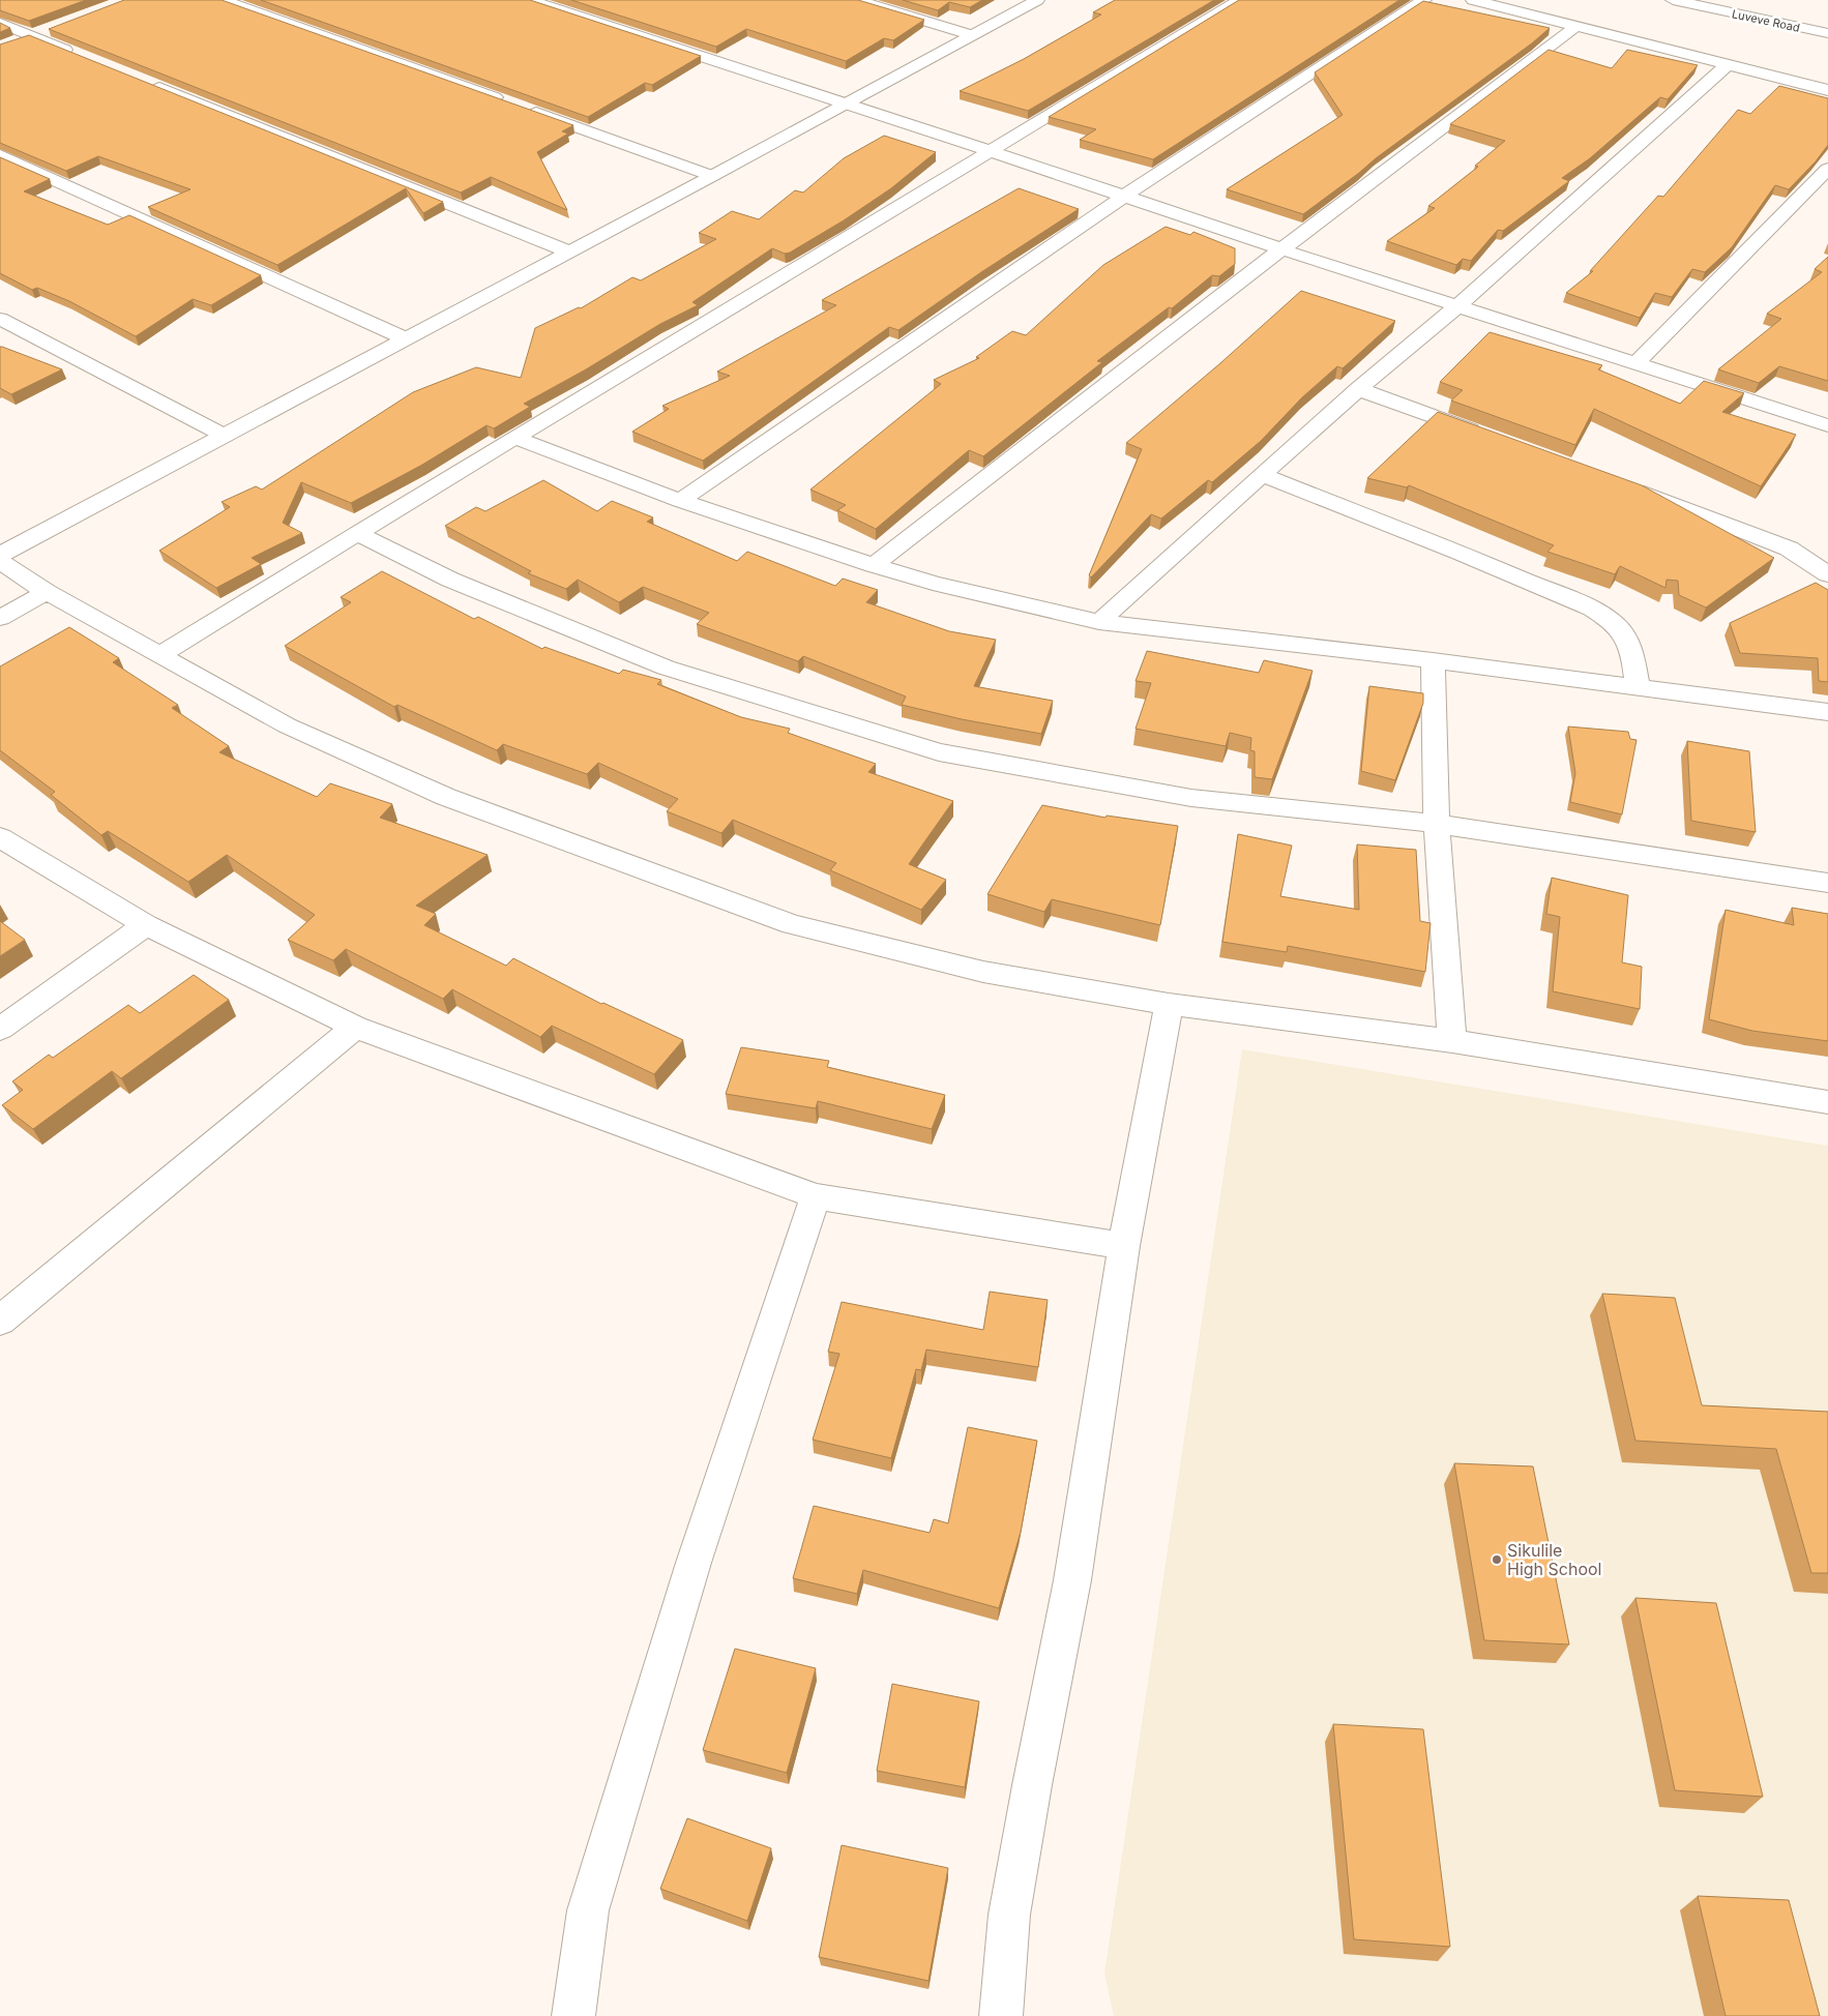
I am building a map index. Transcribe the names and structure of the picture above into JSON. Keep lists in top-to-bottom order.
{
  "streets": {
    "street": ["Luveve Road"]
  },
  "places": ["Sikulile High School"]
}
